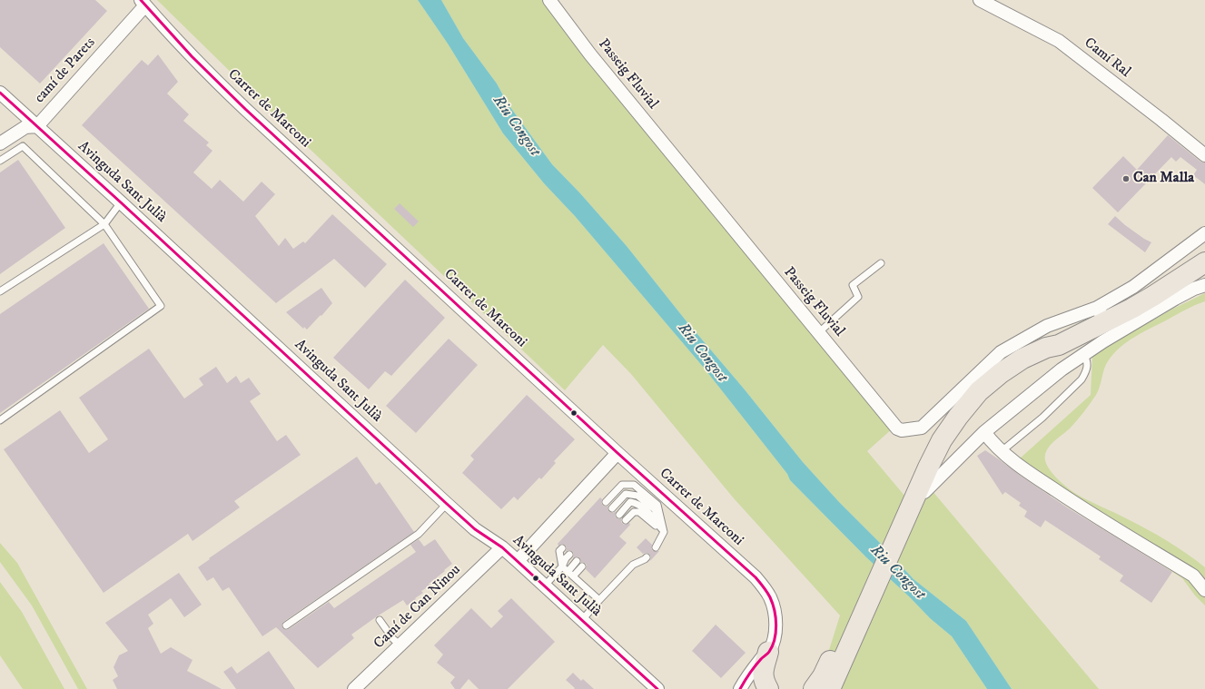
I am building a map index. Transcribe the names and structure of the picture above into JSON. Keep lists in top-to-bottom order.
{
  "streets": {
    "street": [
      "Camí Ral",
      "camí de Parets",
      "Passeig Fluvial",
      "Carrer de Marconi",
      "Avinguda Sant Julià",
      "Camí de Can Ninou"
    ]
  },
  "crossings": [
    ["camí de Parets", "Carrer de Marconi"],
    ["camí de Parets", "Avinguda Sant Julià"],
    ["Avinguda Sant Julià", "Camí de Can Ninou"]
  ],
  "water": ["Riu Congost"],
  "places": ["Can Malla"]
}
